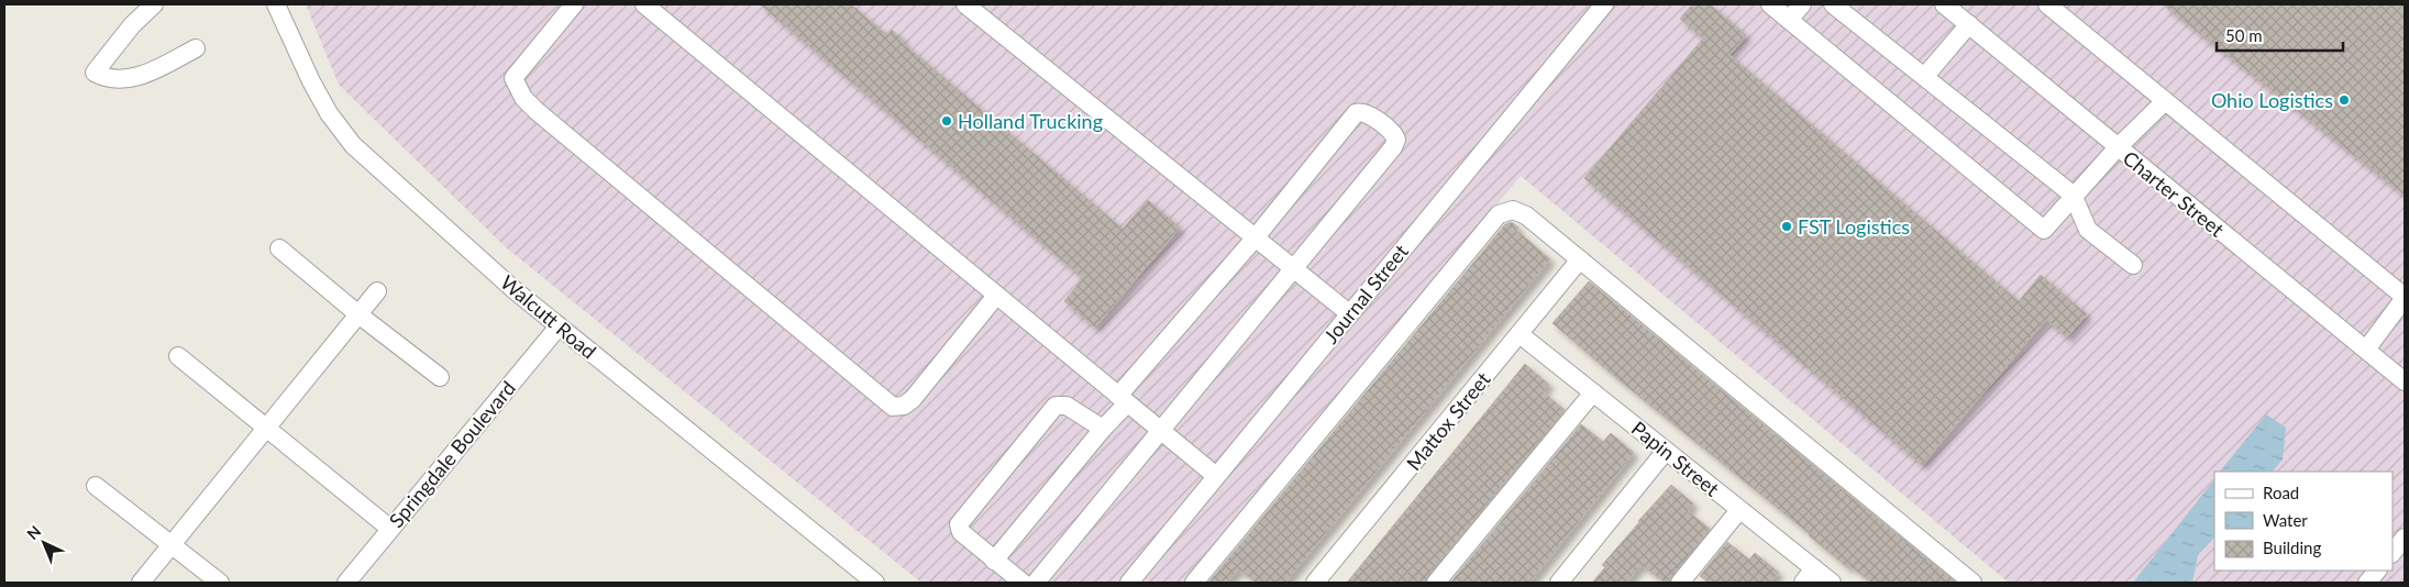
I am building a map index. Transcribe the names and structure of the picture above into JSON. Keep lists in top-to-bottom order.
{
  "streets": {
    "street": [
      "Charter Street",
      "Journal Street",
      "Walcutt Road",
      "Mattox Street",
      "Springdale Boulevard",
      "Papin Street"
    ]
  },
  "crossings": [
    ["Walcutt Road", "Springdale Boulevard"],
    ["Mattox Street", "Papin Street"]
  ],
  "places": ["Ohio Logistics", "Holland Trucking", "FST Logistics"],
  "legend": ["Road", "Water", "Building"],
  "scale_bar": "50 m",
  "north": "top left"
}
